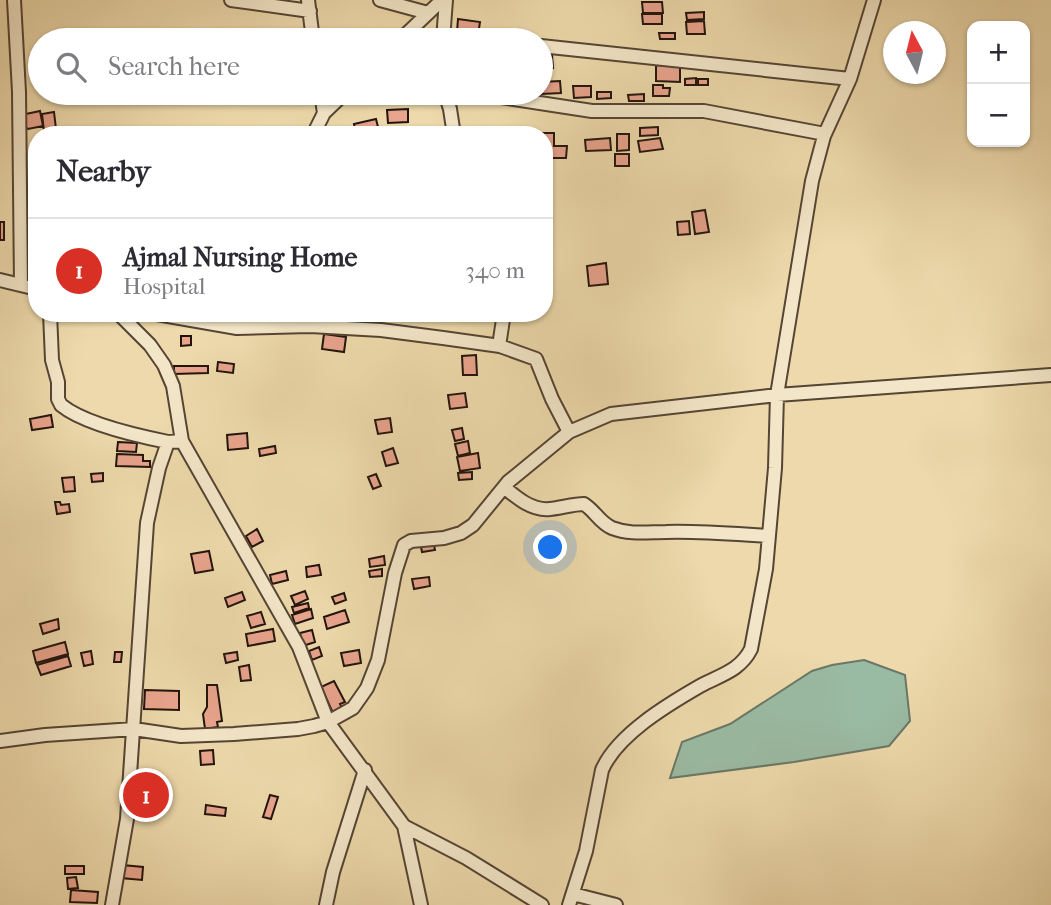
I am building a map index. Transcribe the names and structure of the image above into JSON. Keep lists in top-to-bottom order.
{
  "north": "top",
  "page": {
    "map_buttons": ["+", "−"],
    "search": "Search here",
    "heading": "Nearby",
    "list": [
      {
        "mark": "1",
        "name": "Ajmal Nursing Home",
        "note": "Hospital",
        "value": "340 m"
      }
    ],
    "pins": "1"
  }
}
